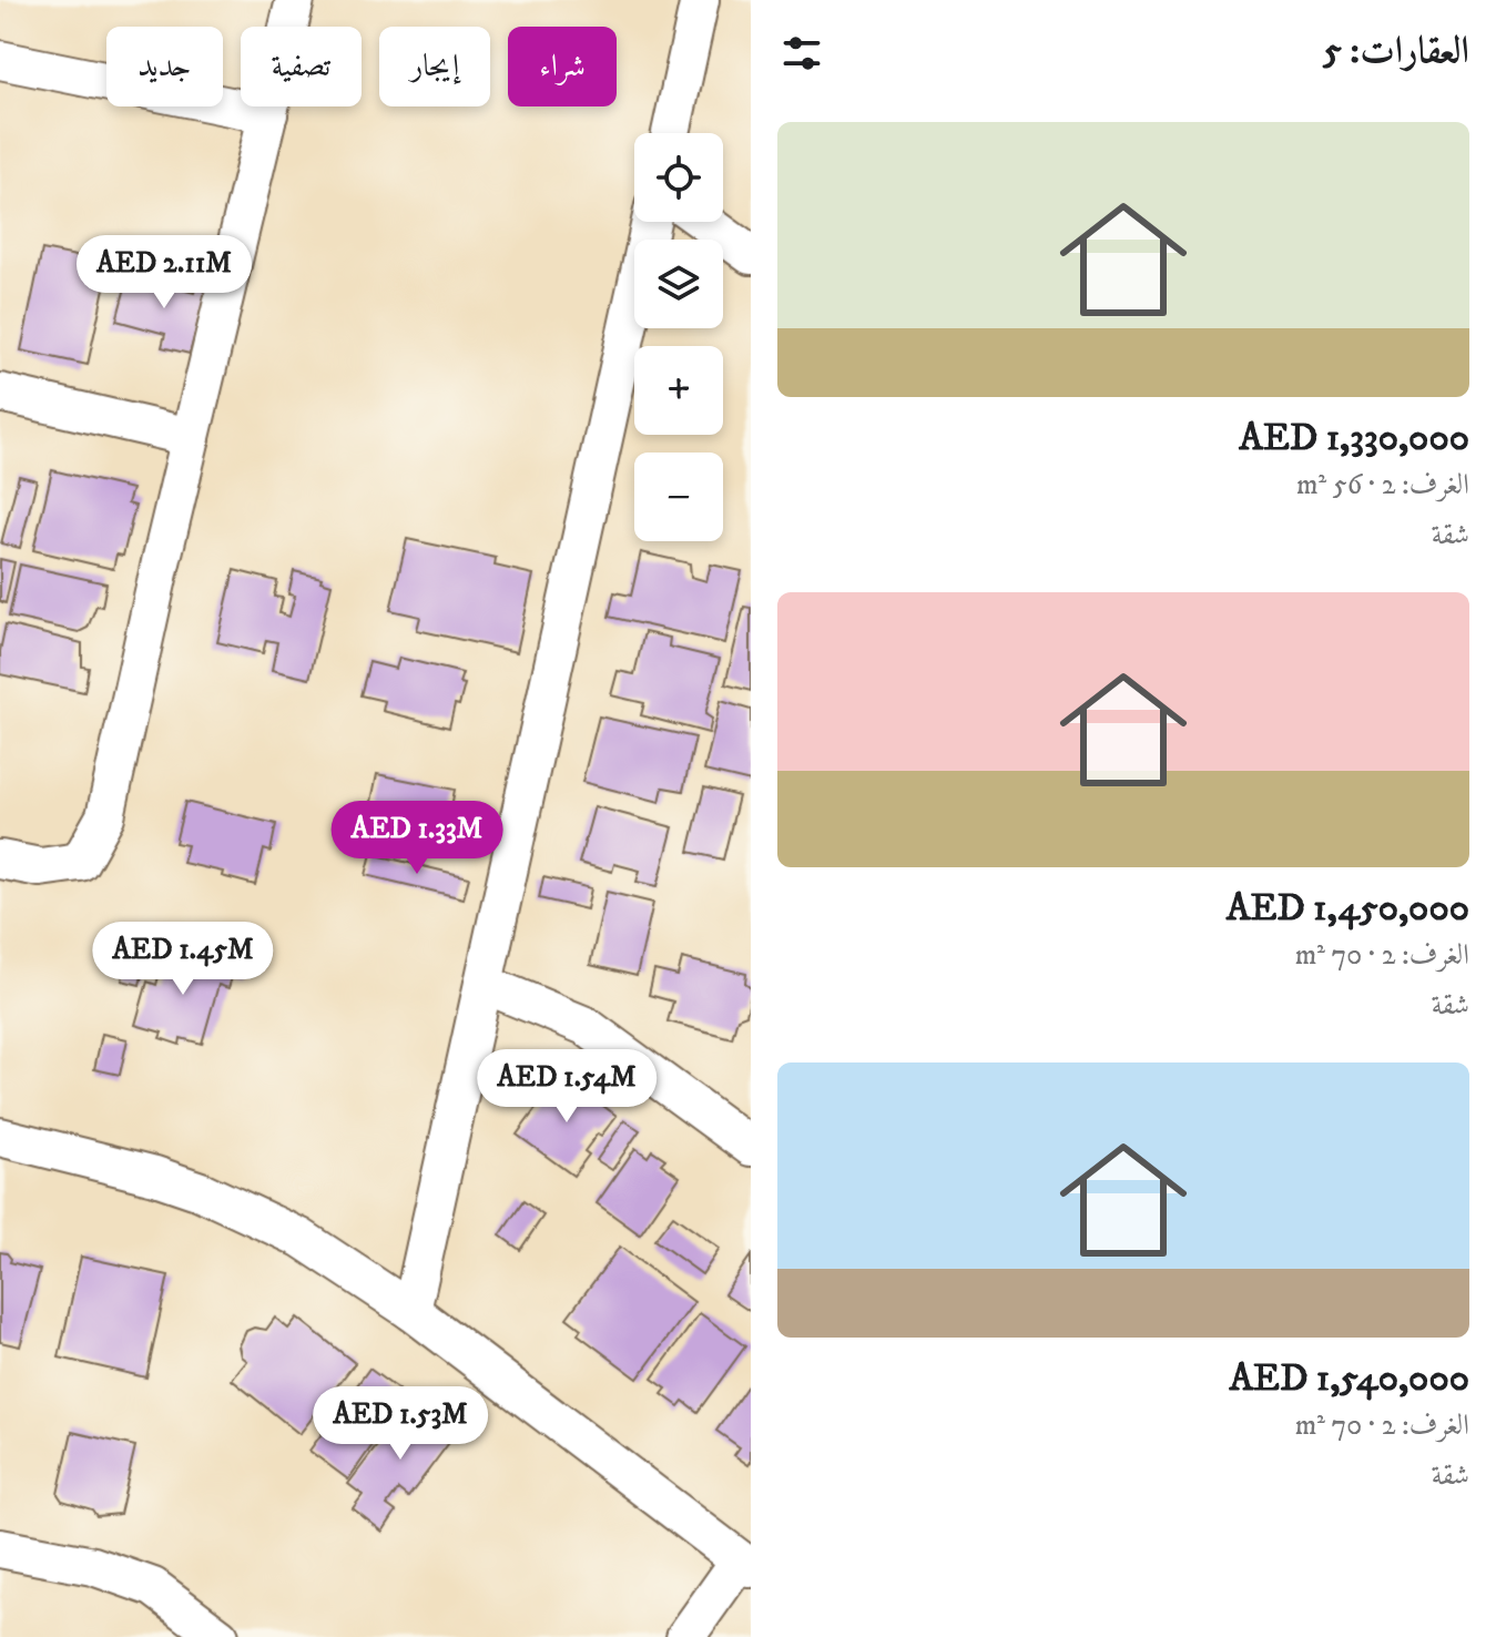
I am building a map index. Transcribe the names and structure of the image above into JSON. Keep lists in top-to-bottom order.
{
  "page": {
    "heading": "العقارات: 5",
    "chip": [
      "شراء",
      "إيجار",
      "تصفية",
      "جديد"
    ],
    "list": [
      {
        "name": "AED 1,330,000",
        "note": "الغرف: 2 · 56 m² · شقة"
      },
      {
        "name": "AED 1,450,000",
        "note": "الغرف: 2 · 70 m² · شقة"
      },
      {
        "name": "AED 1,540,000",
        "note": "الغرف: 2 · 70 m² · شقة"
      }
    ],
    "map_buttons": ["+", "−"],
    "price": [
      "AED 2.11M",
      "AED 1.33M",
      "AED 1.45M",
      "AED 1.54M",
      "AED 1.53M"
    ]
  }
}
